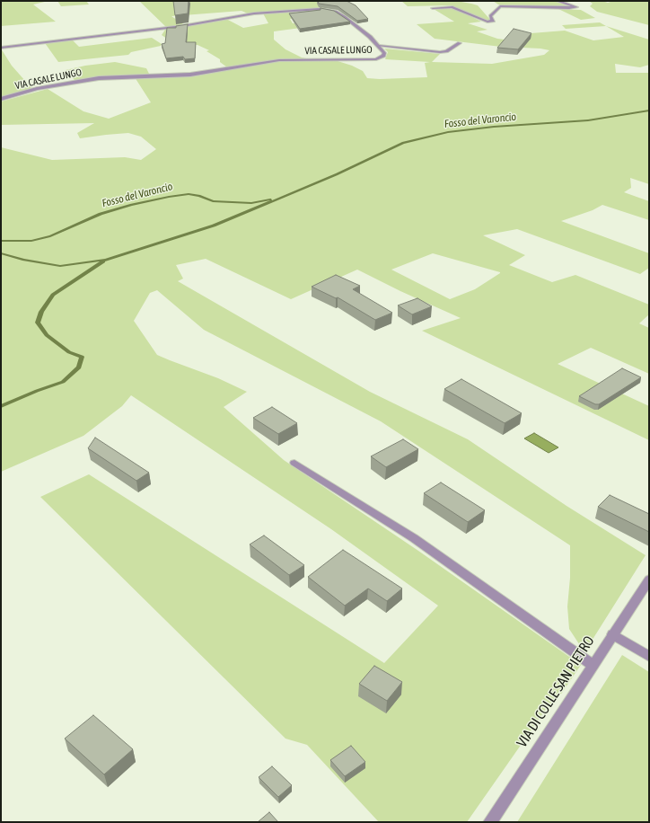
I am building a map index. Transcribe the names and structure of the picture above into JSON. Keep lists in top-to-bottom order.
{
  "streets": {
    "street": ["VIA CASALE LUNGO", "VIA DI COLLE SAN PIETRO"]
  },
  "water": ["Fosso del Varoncio"]
}
